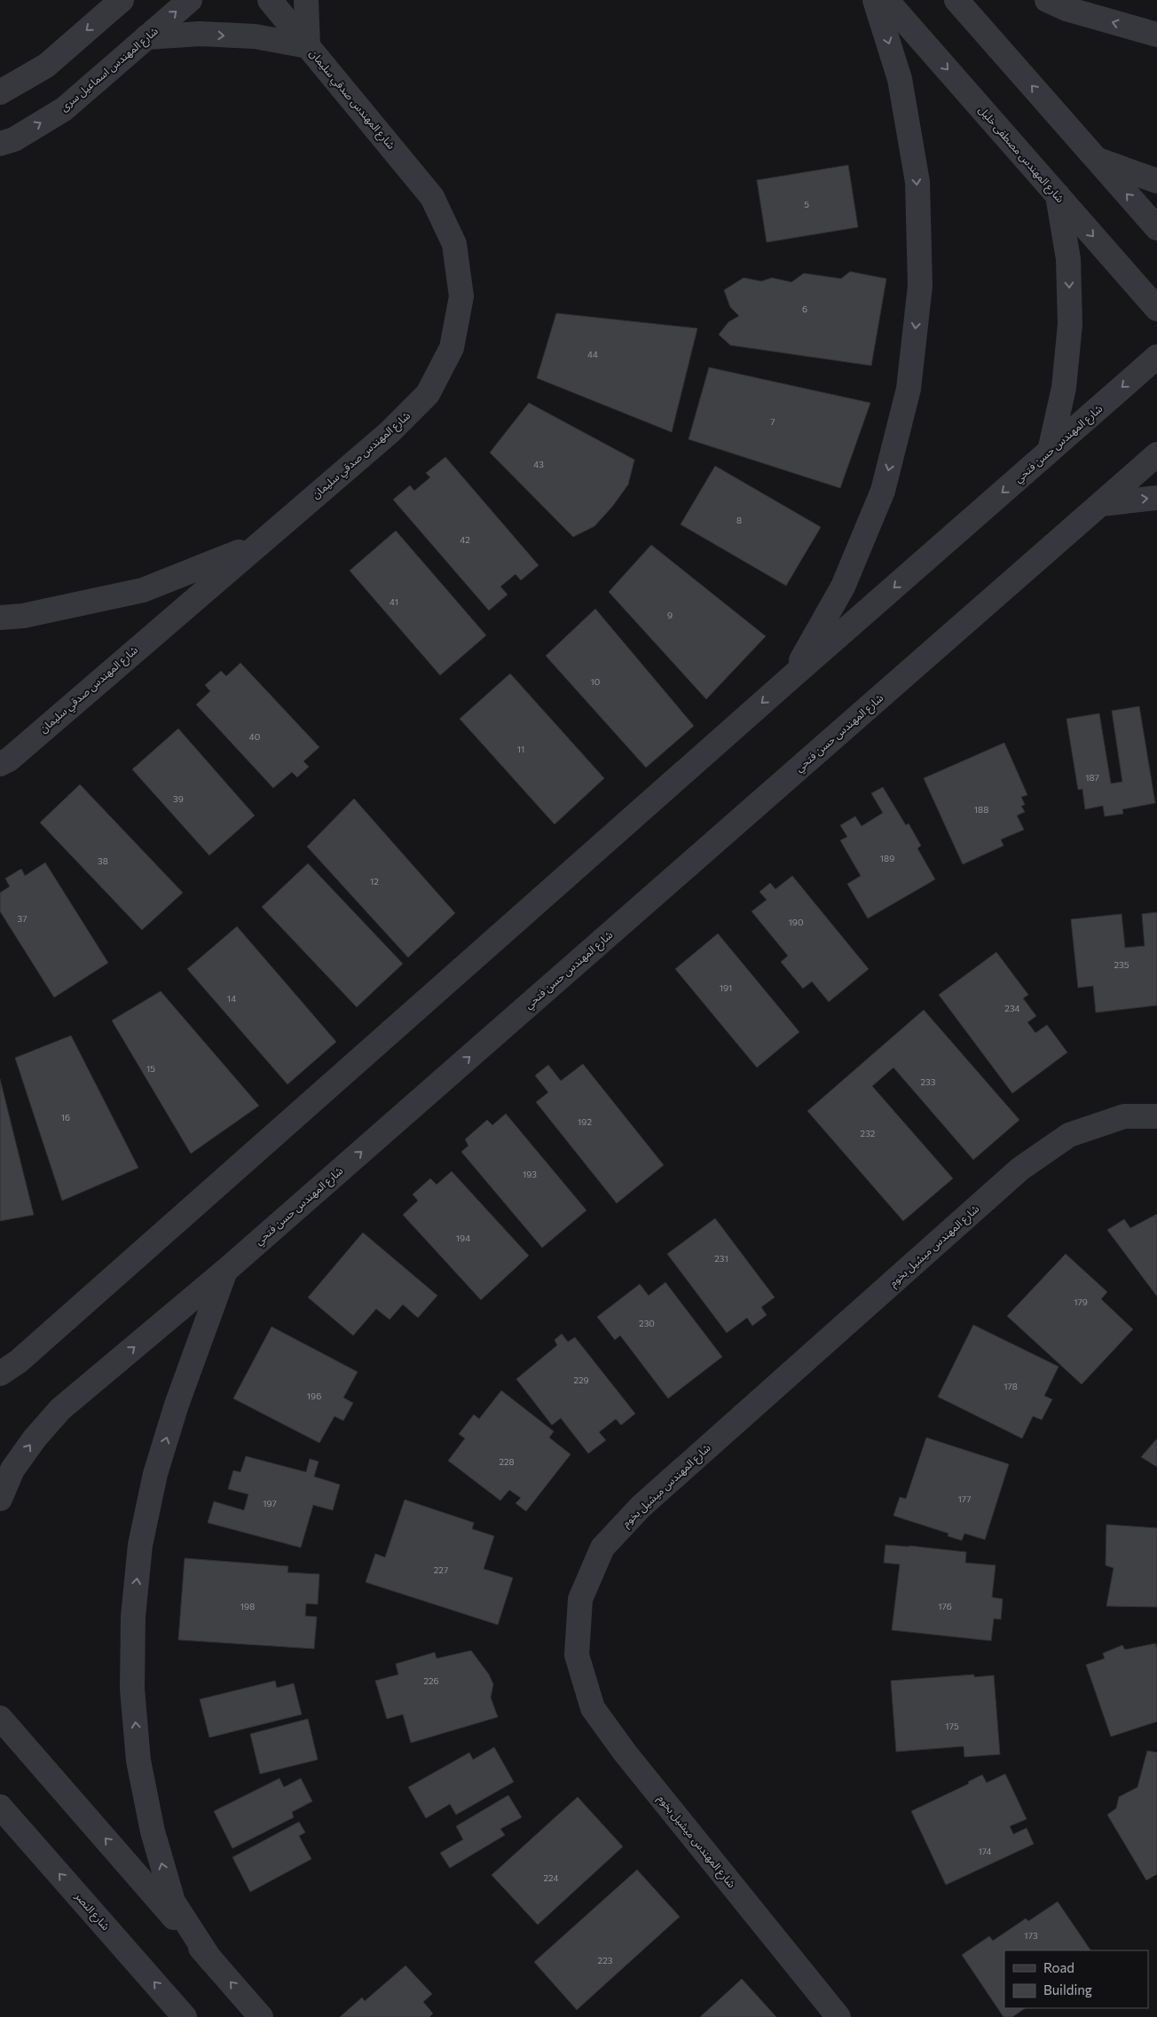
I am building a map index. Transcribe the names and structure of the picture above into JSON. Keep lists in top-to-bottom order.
{
  "streets": {
    "street": [
      "شارع المهندس اسماعيل سرى",
      "شارع المهندس صدقي سليمان",
      "شارع المهندس مصطفى خليل",
      "شارع المهندس حسن فتحي",
      "شارع المهندس ميشيل بخوم",
      "شارع النصر"
    ]
  },
  "house_numbers": [
    "5",
    "6",
    "44",
    "7",
    "43",
    "8",
    "42",
    "41",
    "9",
    "10",
    "40",
    "11",
    "187",
    "39",
    "188",
    "189",
    "38",
    "12",
    "37",
    "190",
    "235",
    "191",
    "14",
    "234",
    "15",
    "233",
    "16",
    "192",
    "232",
    "193",
    "194",
    "231",
    "179",
    "230",
    "229",
    "178",
    "196",
    "228",
    "177",
    "197",
    "227",
    "198",
    "176",
    "226",
    "175",
    "174",
    "224",
    "173",
    "223"
  ],
  "legend": ["Road", "Building"]
}
